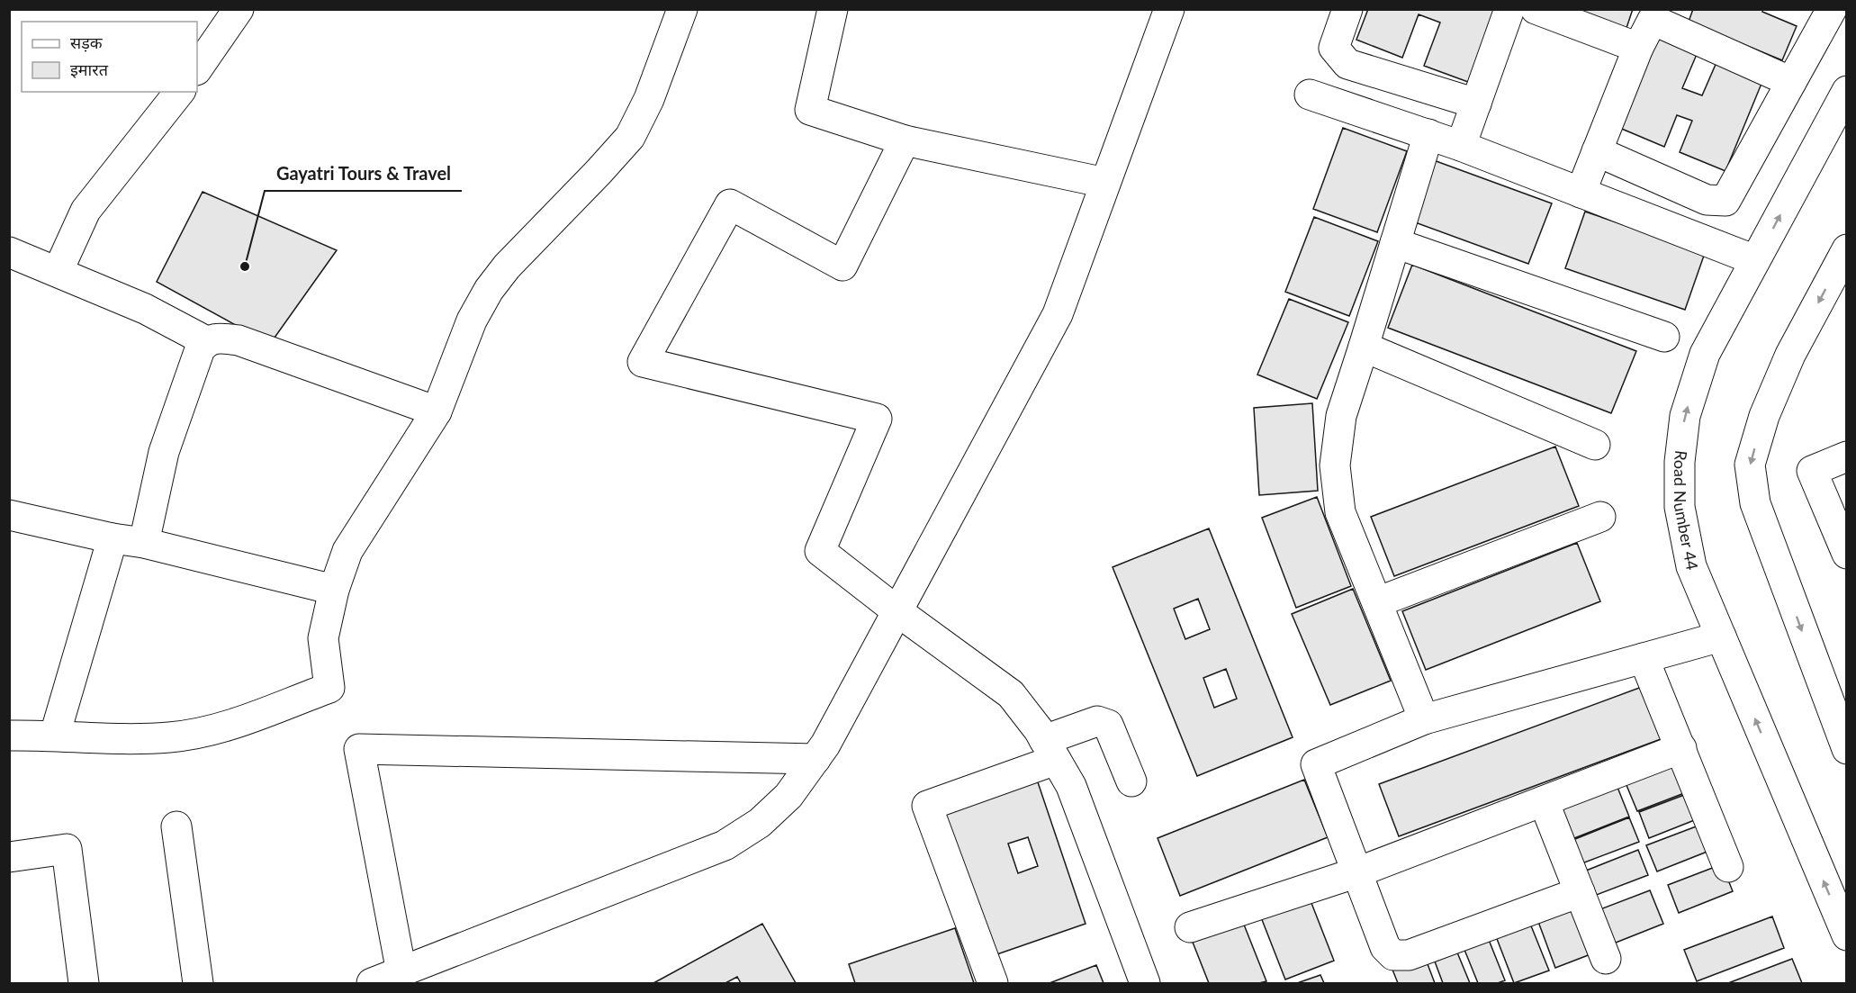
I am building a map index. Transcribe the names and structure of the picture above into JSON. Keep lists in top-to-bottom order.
{
  "streets": {
    "street": ["Road Number 44"]
  },
  "places": ["Gayatri Tours & Travel"],
  "legend": ["सड़क", "इमारत"]
}
